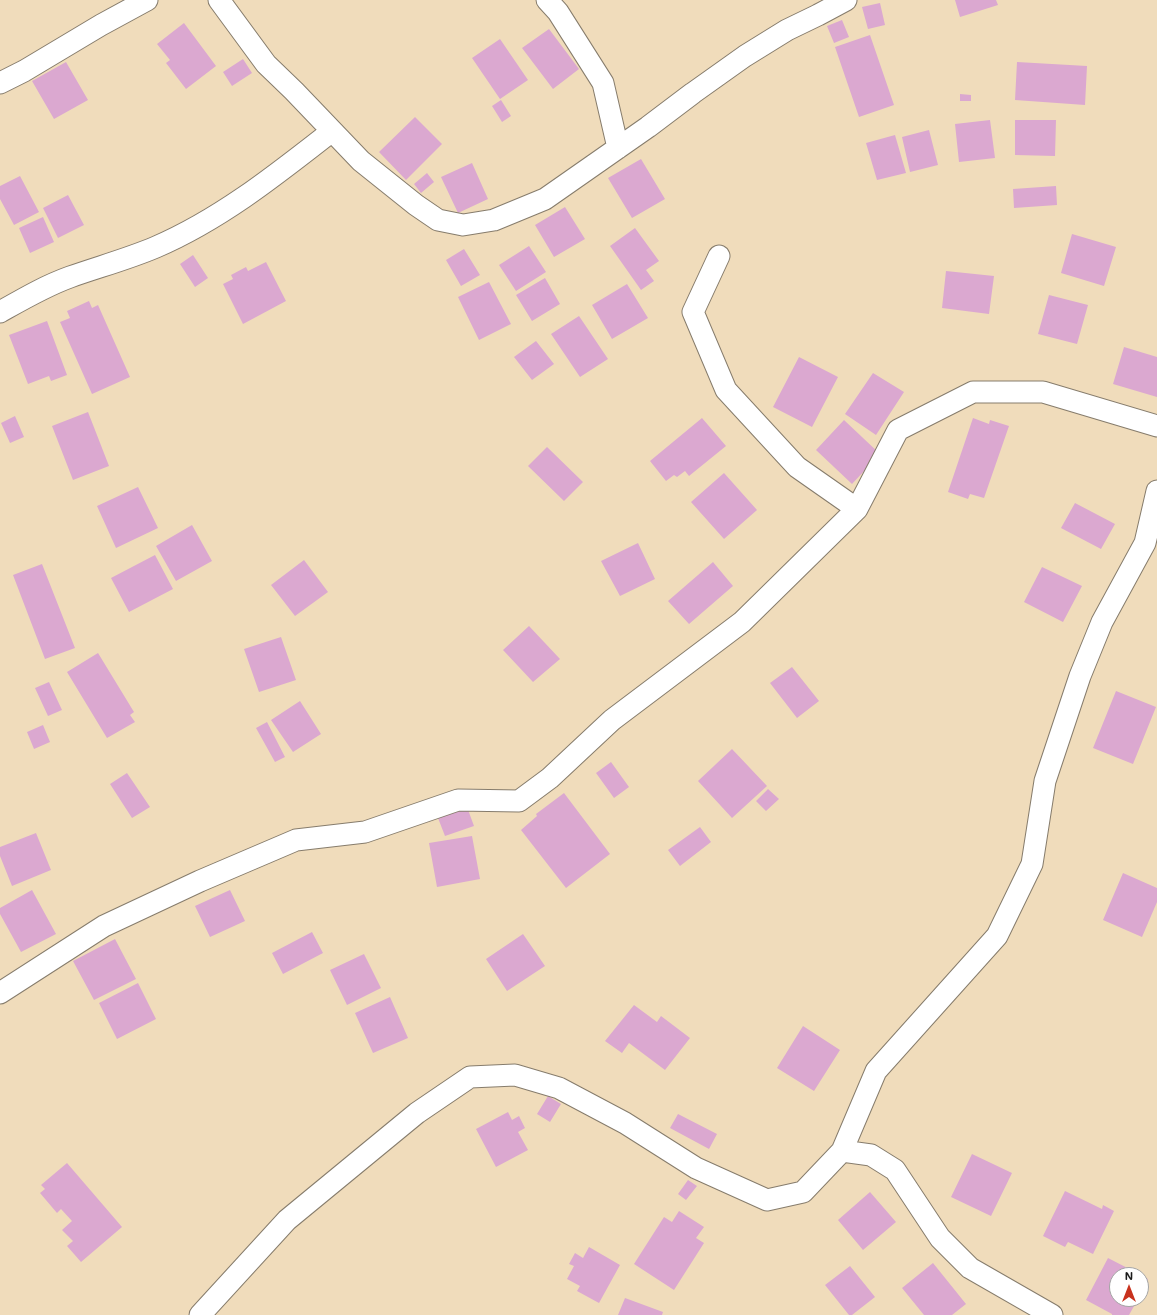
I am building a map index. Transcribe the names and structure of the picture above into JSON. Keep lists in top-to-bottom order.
{
  "north": "top"
}
